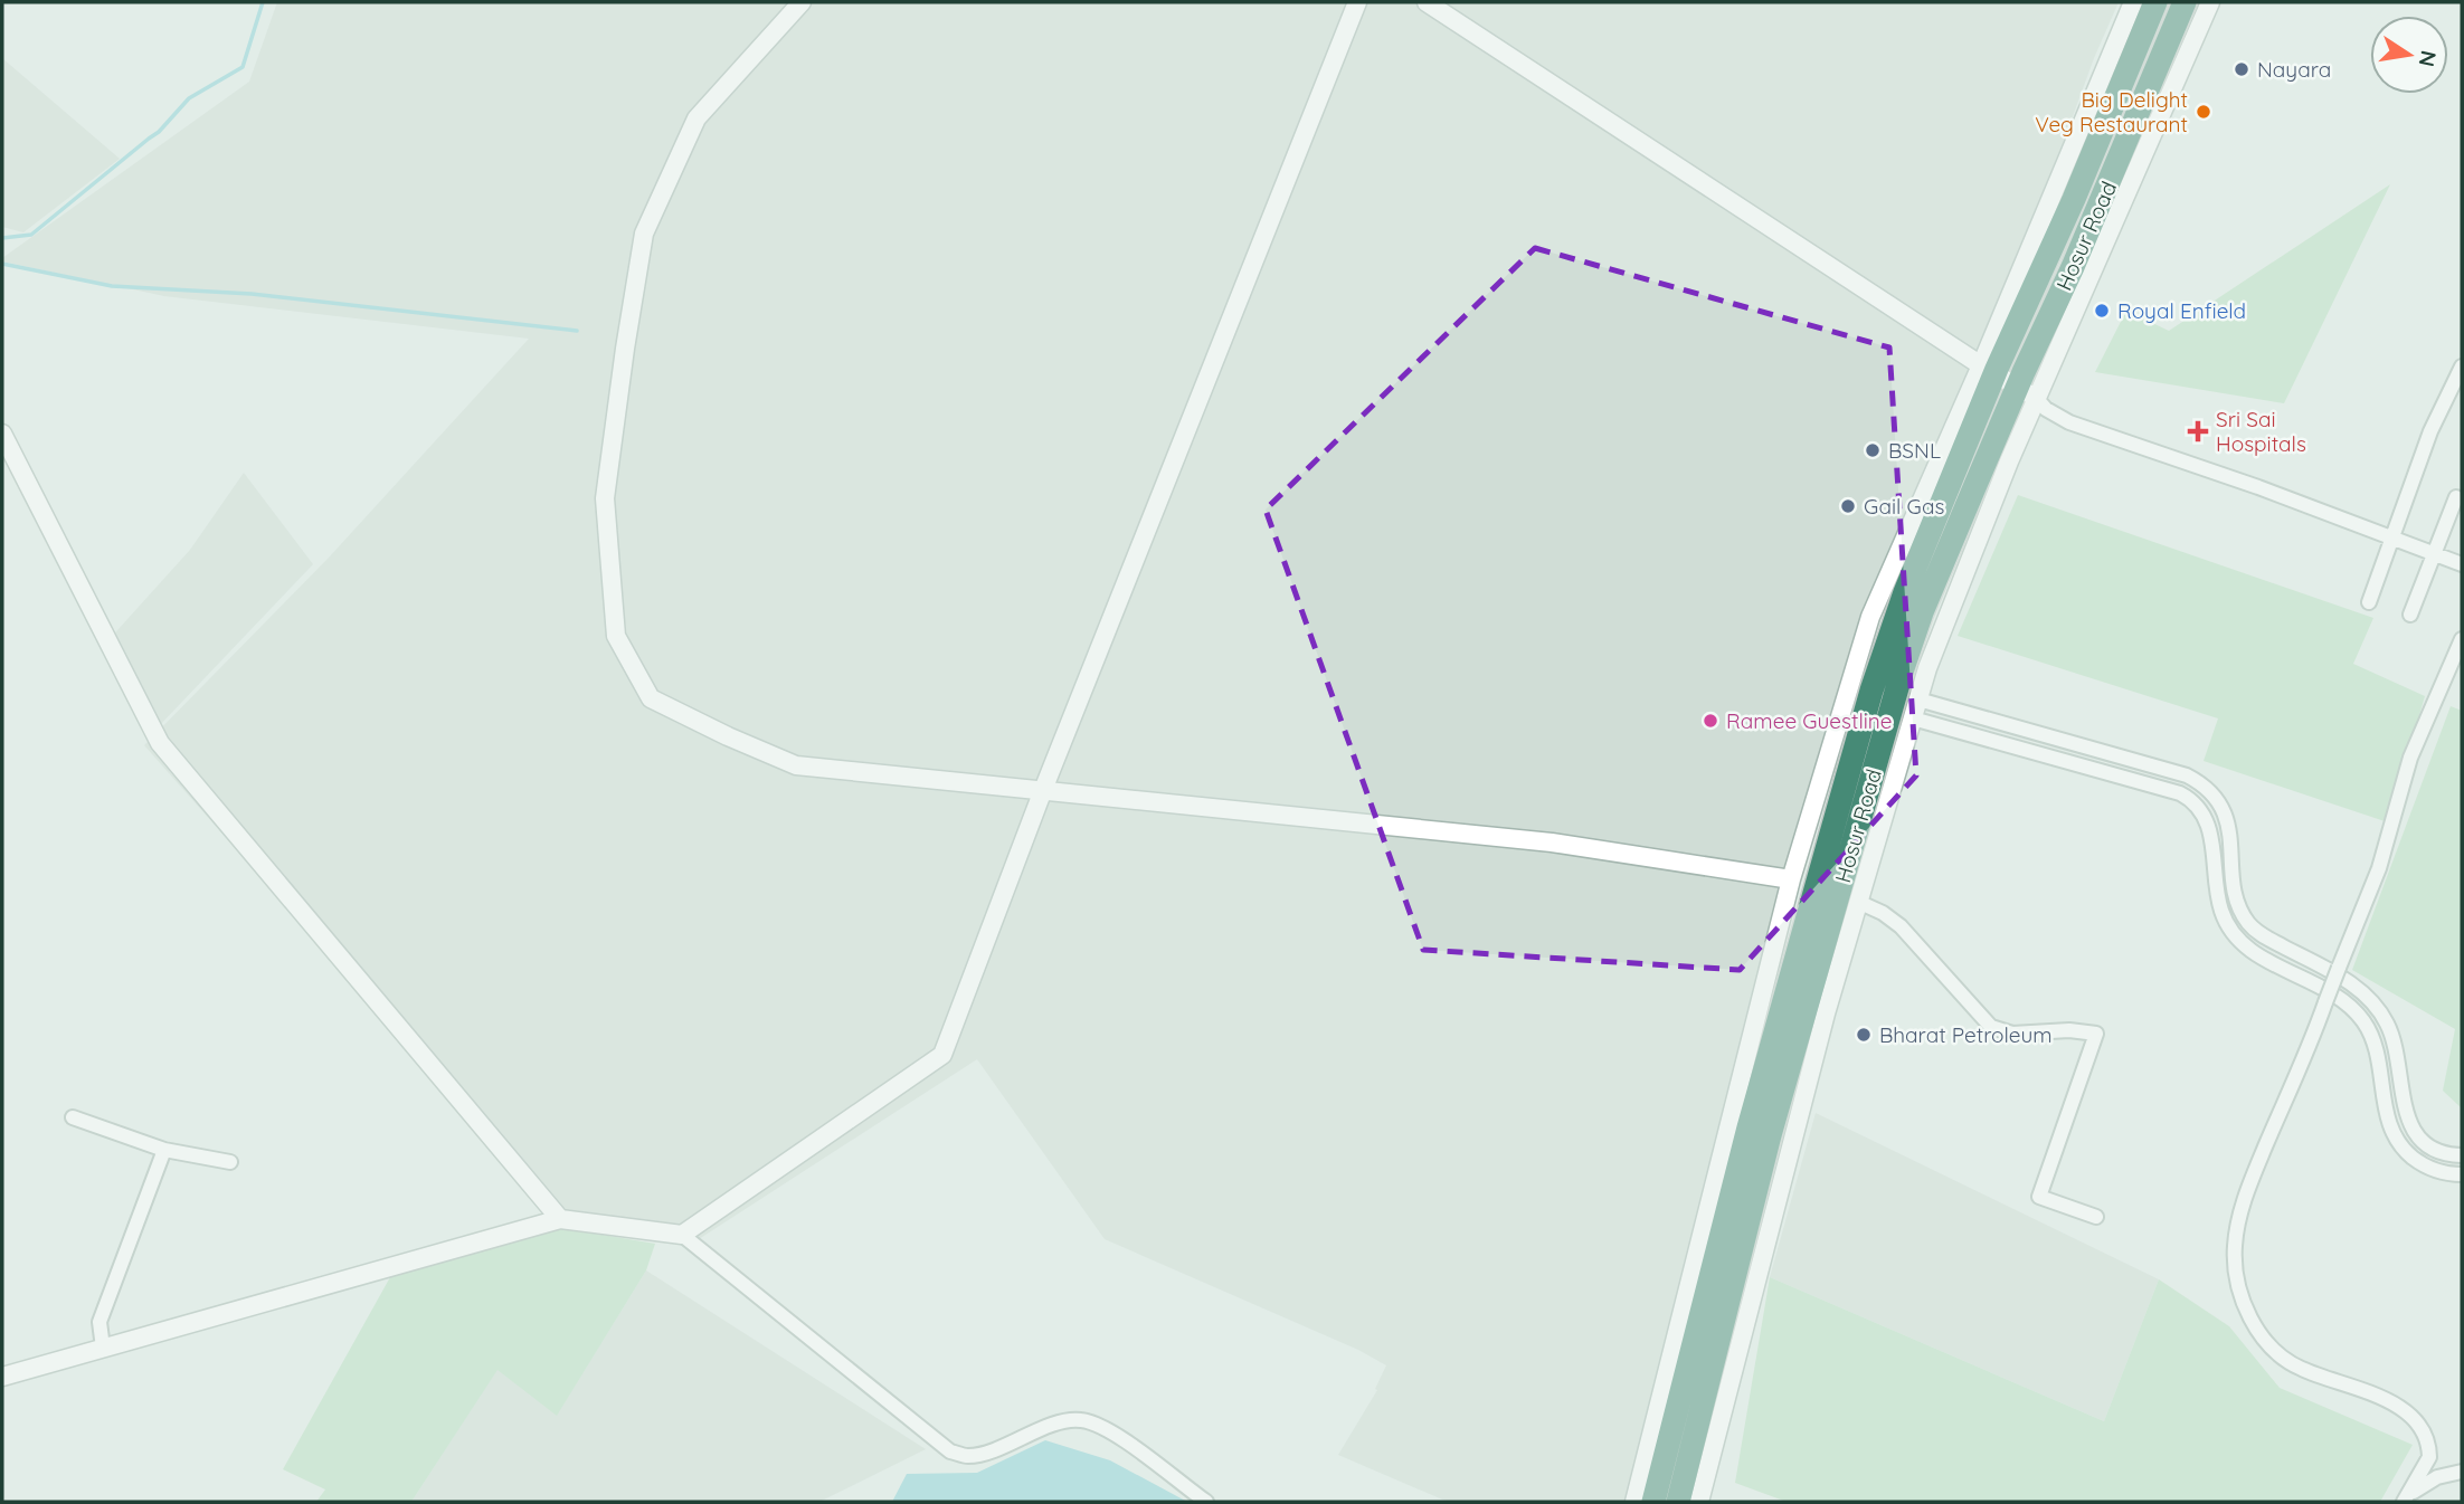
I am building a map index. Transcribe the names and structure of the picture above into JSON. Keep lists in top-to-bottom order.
{
  "streets": {
    "highway": ["Hosur Road"]
  },
  "places": {
    "other": [
      "Nayara",
      "Big Delight Veg Restaurant",
      "Royal Enfield",
      "BSNL",
      "Gail Gas",
      "Ramee Guestline",
      "Bharat Petroleum"
    ],
    "health": ["Sri Sai Hospitals"]
  },
  "north": "right"
}
